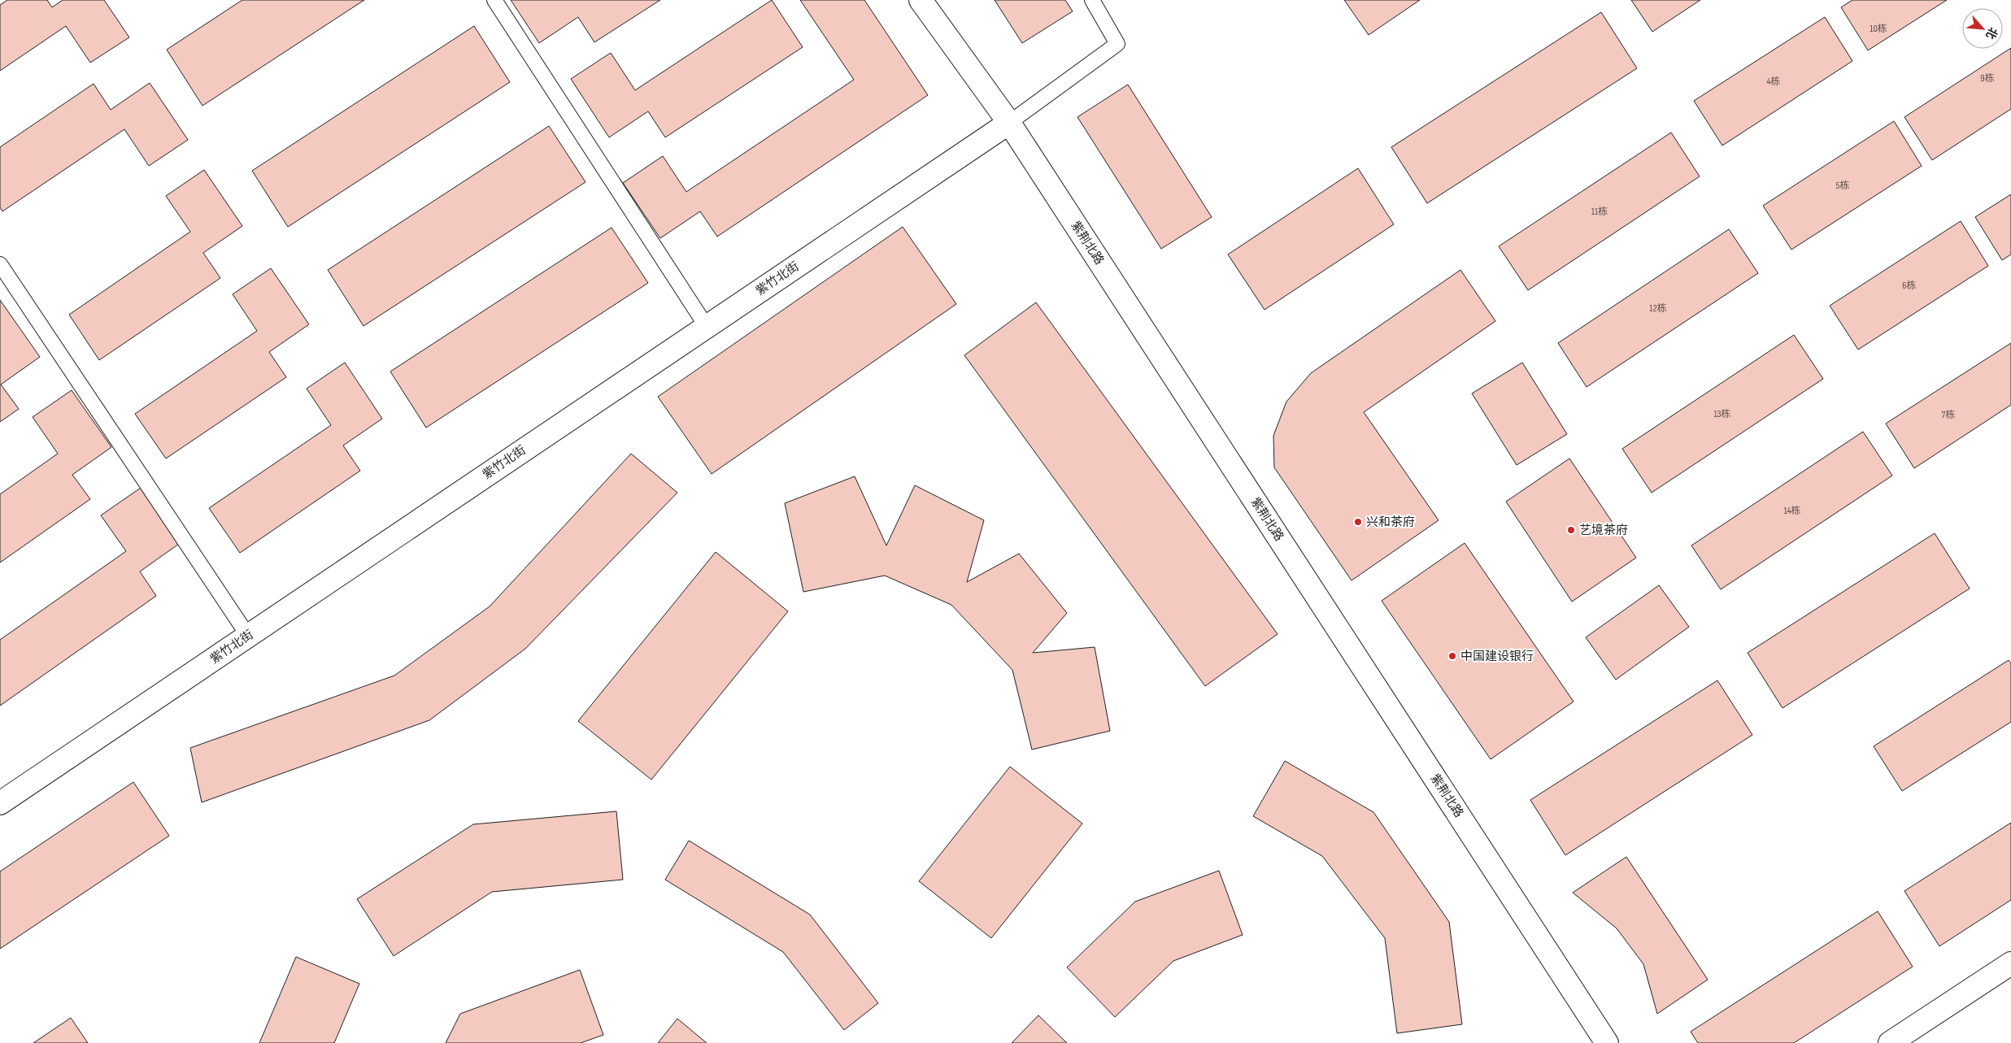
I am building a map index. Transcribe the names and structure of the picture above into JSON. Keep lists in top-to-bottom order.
{
  "streets": {
    "street": ["紫荆北路", "紫竹北街"]
  },
  "crossings": [
    ["紫荆北路", "紫竹北街"]
  ],
  "places": ["兴和茶府", "艺境茶府", "中国建设银行"],
  "house_numbers": [
    "10栋",
    "9栋",
    "4栋",
    "5栋",
    "11栋",
    "6栋",
    "12栋",
    "13栋",
    "7栋",
    "14栋"
  ],
  "north": "bottom right"
}
